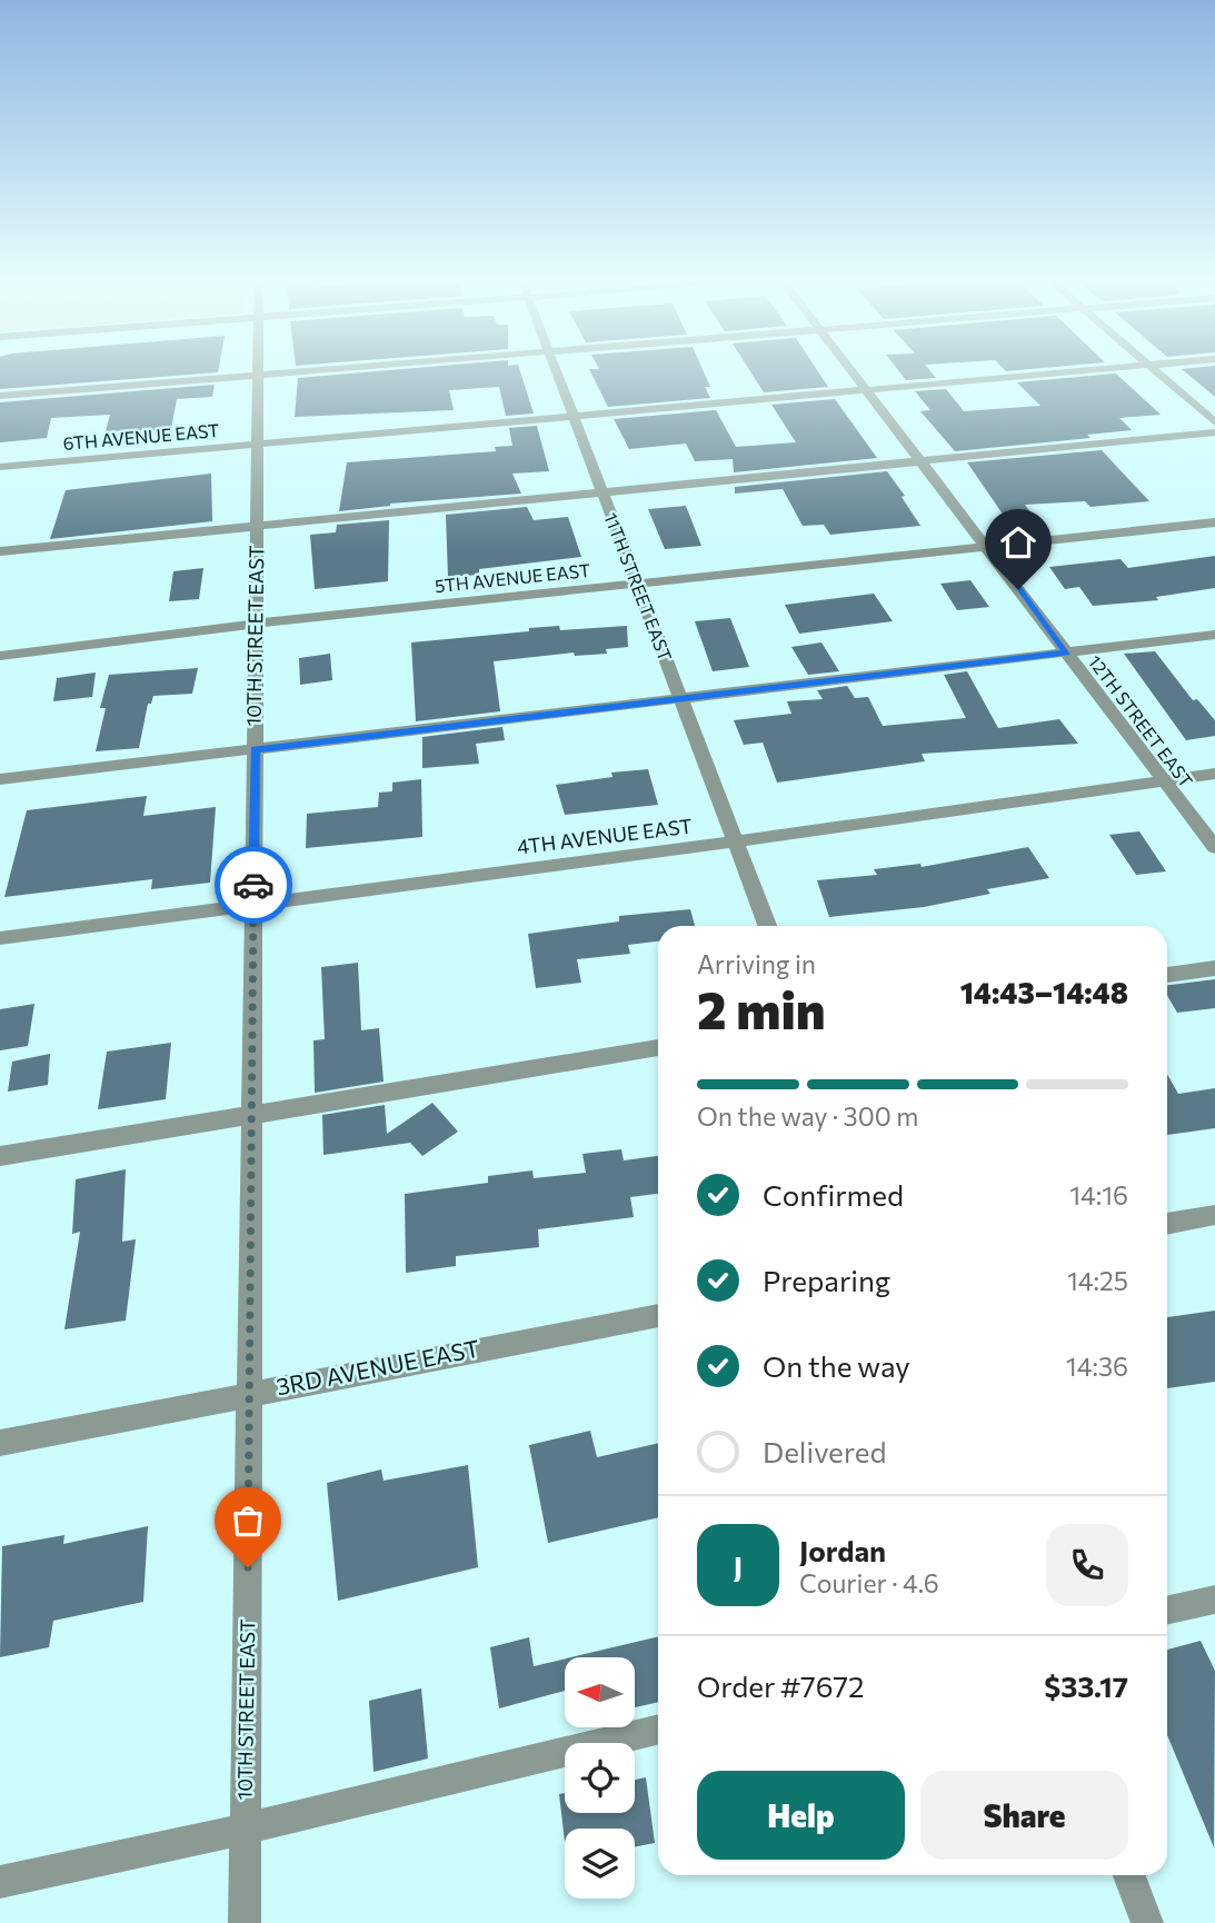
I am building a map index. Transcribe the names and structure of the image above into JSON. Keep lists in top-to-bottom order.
{
  "streets": {
    "street": [
      "6TH AVENUE EAST",
      "5TH AVENUE EAST",
      "11TH STREET EAST",
      "10TH STREET EAST",
      "12TH STREET EAST",
      "4TH AVENUE EAST",
      "3RD AVENUE EAST"
    ]
  },
  "crossings": [
    ["6TH AVENUE EAST", "11TH STREET EAST"],
    ["6TH AVENUE EAST", "10TH STREET EAST"],
    ["6TH AVENUE EAST", "12TH STREET EAST"],
    ["5TH AVENUE EAST", "11TH STREET EAST"],
    ["5TH AVENUE EAST", "10TH STREET EAST"],
    ["5TH AVENUE EAST", "12TH STREET EAST"],
    ["11TH STREET EAST", "4TH AVENUE EAST"],
    ["10TH STREET EAST", "4TH AVENUE EAST"],
    ["10TH STREET EAST", "3RD AVENUE EAST"],
    ["12TH STREET EAST", "4TH AVENUE EAST"]
  ],
  "north": "left",
  "page": {
    "heading": ["2 min", "Arriving in", "14:43–14:48"],
    "panel": [
      "Jordan",
      "Courier · 4.6",
      "Order #7672",
      "$33.17"
    ],
    "bar": "On the way · 300 m",
    "list": [
      ["Confirmed", "14:16"],
      ["Preparing", "14:25"],
      ["On the way", "14:36"],
      "Delivered"
    ],
    "round": "J",
    "buttons": ["Help", "Share"]
  }
}
